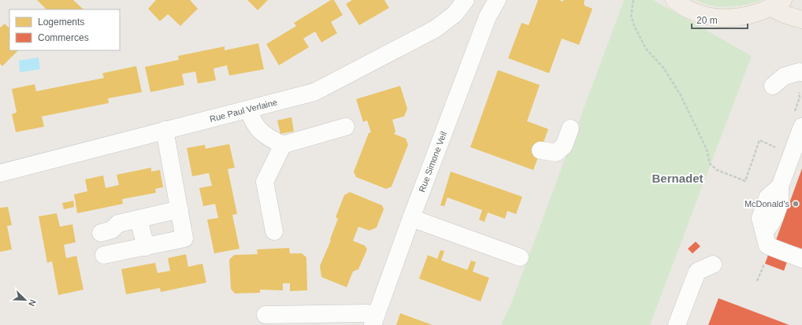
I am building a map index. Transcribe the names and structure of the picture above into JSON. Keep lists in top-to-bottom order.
{
  "streets": {
    "street": ["Rue Paul Verlaine", "Rue Simone Veil"]
  },
  "districts": ["Bernadet"],
  "places": ["McDonald's"],
  "legend": ["Logements", "Commerces"],
  "scale_bar": "20 m",
  "north": "bottom right"
}
